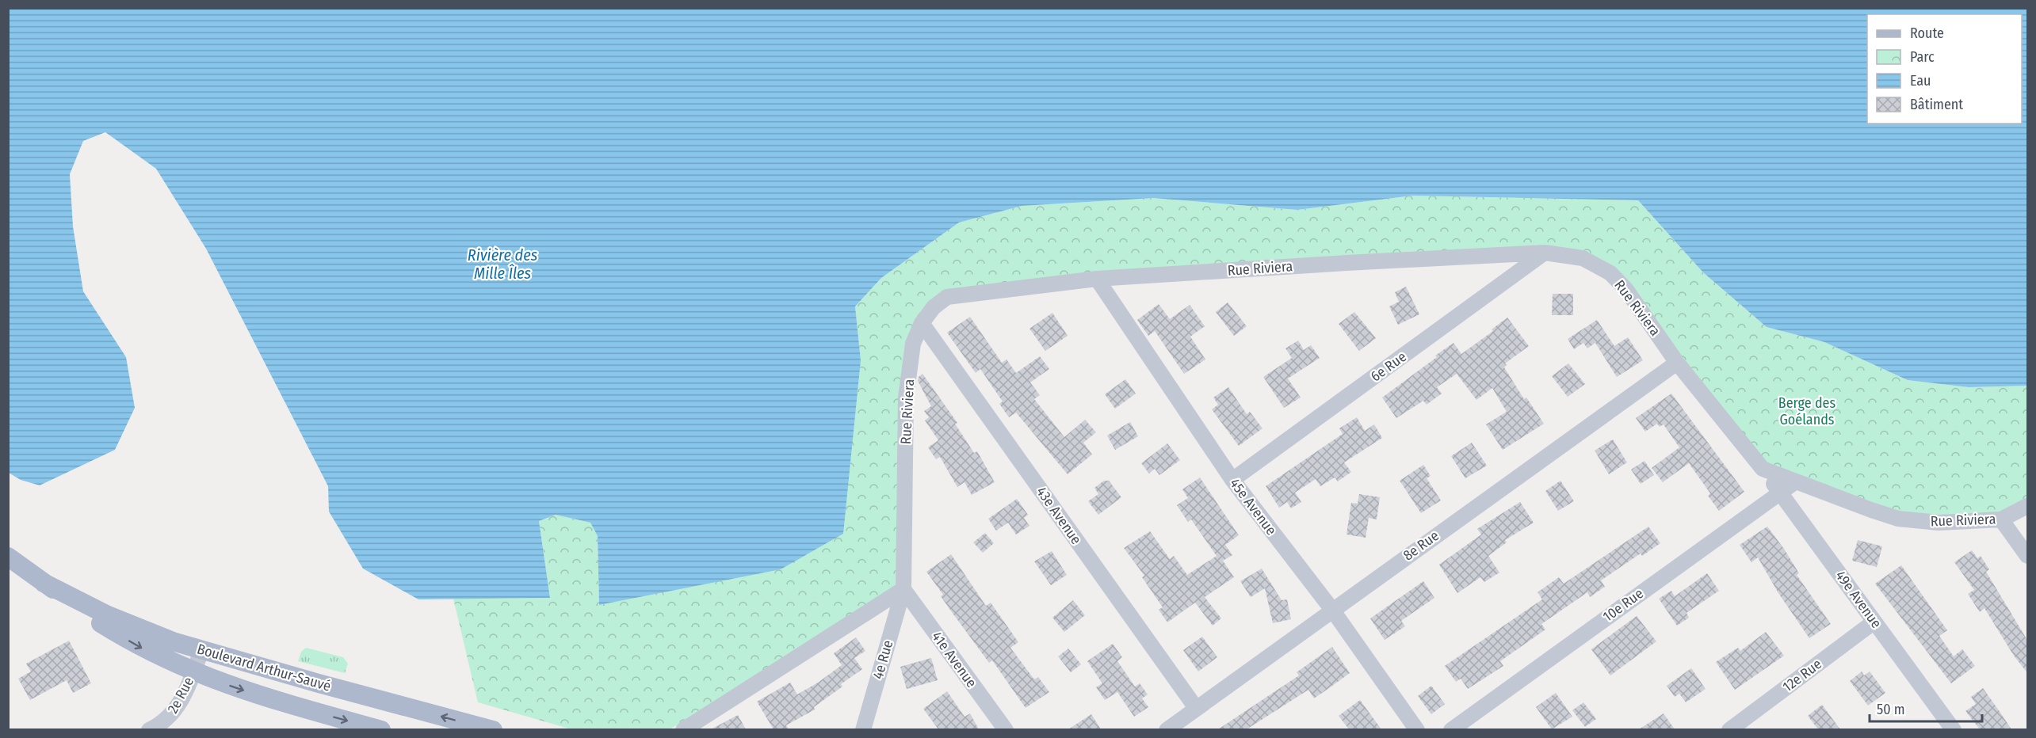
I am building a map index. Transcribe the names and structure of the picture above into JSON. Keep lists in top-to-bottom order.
{
  "streets": {
    "main road": ["Boulevard Arthur-Sauvé"],
    "street": [
      "Rue Riviera",
      "6e Rue",
      "45e Avenue",
      "43e Avenue",
      "8e Rue",
      "49e Avenue",
      "10e Rue",
      "4e Rue",
      "41e Avenue",
      "12e Rue",
      "2e Rue"
    ]
  },
  "crossings": [
    ["Rue Riviera", "6e Rue"],
    ["Rue Riviera", "45e Avenue"],
    ["Rue Riviera", "43e Avenue"],
    ["Rue Riviera", "8e Rue"],
    ["Rue Riviera", "49e Avenue"],
    ["Rue Riviera", "10e Rue"],
    ["Rue Riviera", "4e Rue"],
    ["Rue Riviera", "41e Avenue"],
    ["6e Rue", "45e Avenue"],
    ["45e Avenue", "8e Rue"],
    ["43e Avenue", "8e Rue"],
    ["49e Avenue", "10e Rue"],
    ["49e Avenue", "12e Rue"],
    ["4e Rue", "41e Avenue"],
    ["Boulevard Arthur-Sauvé", "2e Rue"]
  ],
  "water": ["Rivière des Mille Îles"],
  "parks": ["Berge des Goélands"],
  "legend": [
    "Route",
    "Parc",
    "Eau",
    "Bâtiment"
  ],
  "scale_bar": "50 m"
}
